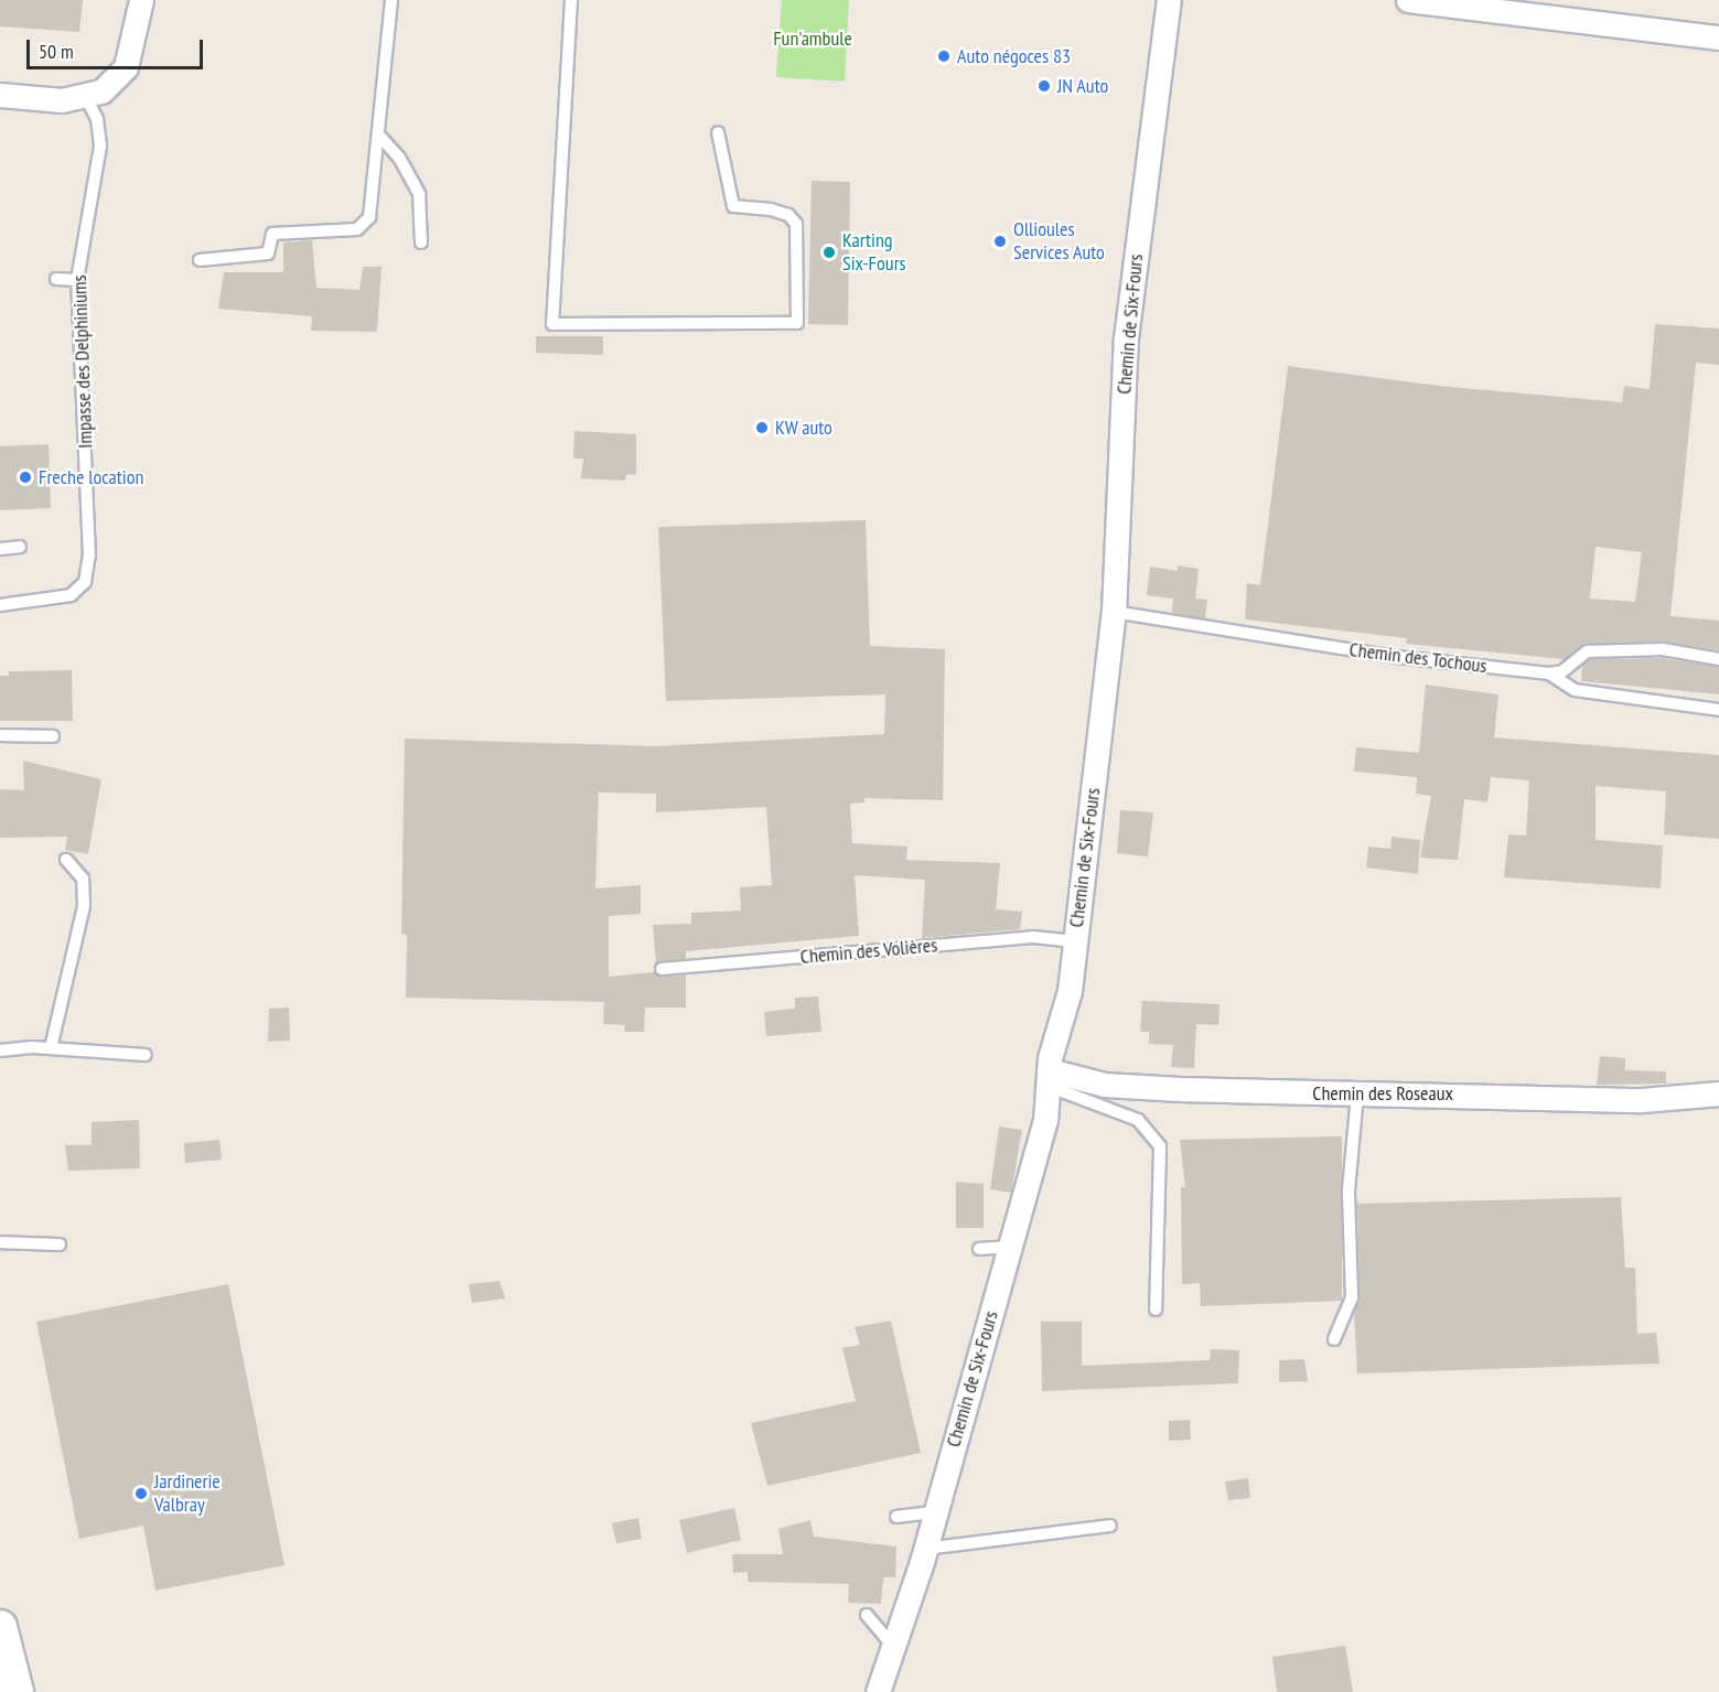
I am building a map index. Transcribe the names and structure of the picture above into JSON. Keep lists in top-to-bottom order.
{
  "streets": {
    "street": ["Chemin de Six-Fours", "Chemin des Roseaux"],
    "lane": ["Impasse des Delphiniums", "Chemin des Tochous", "Chemin des Volières"]
  },
  "crossings": [
    ["Chemin de Six-Fours", "Chemin des Tochous"],
    ["Chemin de Six-Fours", "Chemin des Volières"],
    ["Chemin de Six-Fours", "Chemin des Roseaux"]
  ],
  "parks": ["Fun'ambule"],
  "places": [
    "Auto négoces 83",
    "JN Auto",
    "Ollioules Services Auto",
    "Karting Six-Fours",
    "KW auto",
    "Freche location",
    "Jardinerie Valbray"
  ],
  "scale_bar": "50 m"
}
